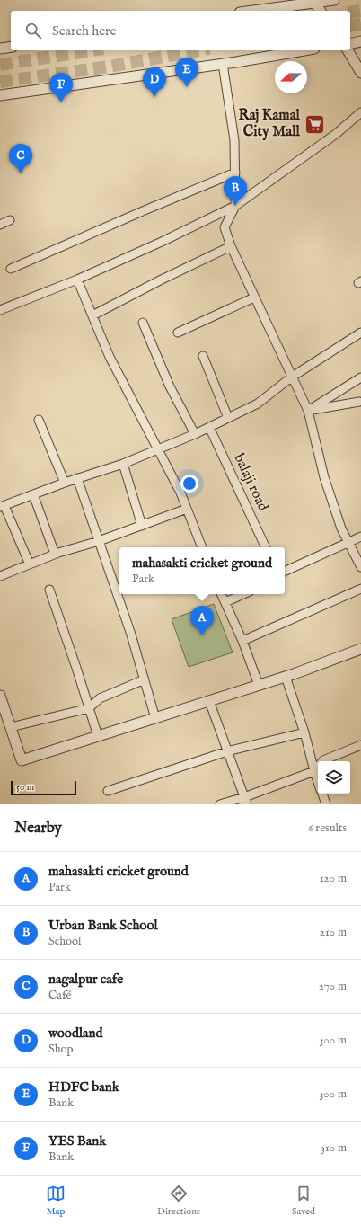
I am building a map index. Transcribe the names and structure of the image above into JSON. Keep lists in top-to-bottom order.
{
  "streets": {
    "street": ["balaji road"]
  },
  "places": {
    "supermarket": ["Raj Kamal City Mall"]
  },
  "scale_bar": "50 m",
  "north": "left",
  "page": {
    "search": "Search here",
    "pins": [
      "E",
      "D",
      "F",
      "C",
      "B",
      "A"
    ],
    "popup": ["mahasakti cricket ground", "Park"],
    "scale": "50 m",
    "heading": ["Nearby", "6 results"],
    "list": [
      {
        "mark": "A",
        "name": "mahasakti cricket ground",
        "note": "Park",
        "value": "120 m"
      },
      {
        "mark": "B",
        "name": "Urban Bank School",
        "note": "School",
        "value": "210 m"
      },
      {
        "mark": "C",
        "name": "nagalpur cafe",
        "note": "Café",
        "value": "270 m"
      },
      {
        "mark": "D",
        "name": "woodland",
        "note": "Shop",
        "value": "300 m"
      },
      {
        "mark": "E",
        "name": "HDFC bank",
        "note": "Bank",
        "value": "300 m"
      },
      {
        "mark": "F",
        "name": "YES Bank",
        "note": "Bank",
        "value": "310 m"
      }
    ],
    "nav": ["Map", "Directions", "Saved"]
  }
}
